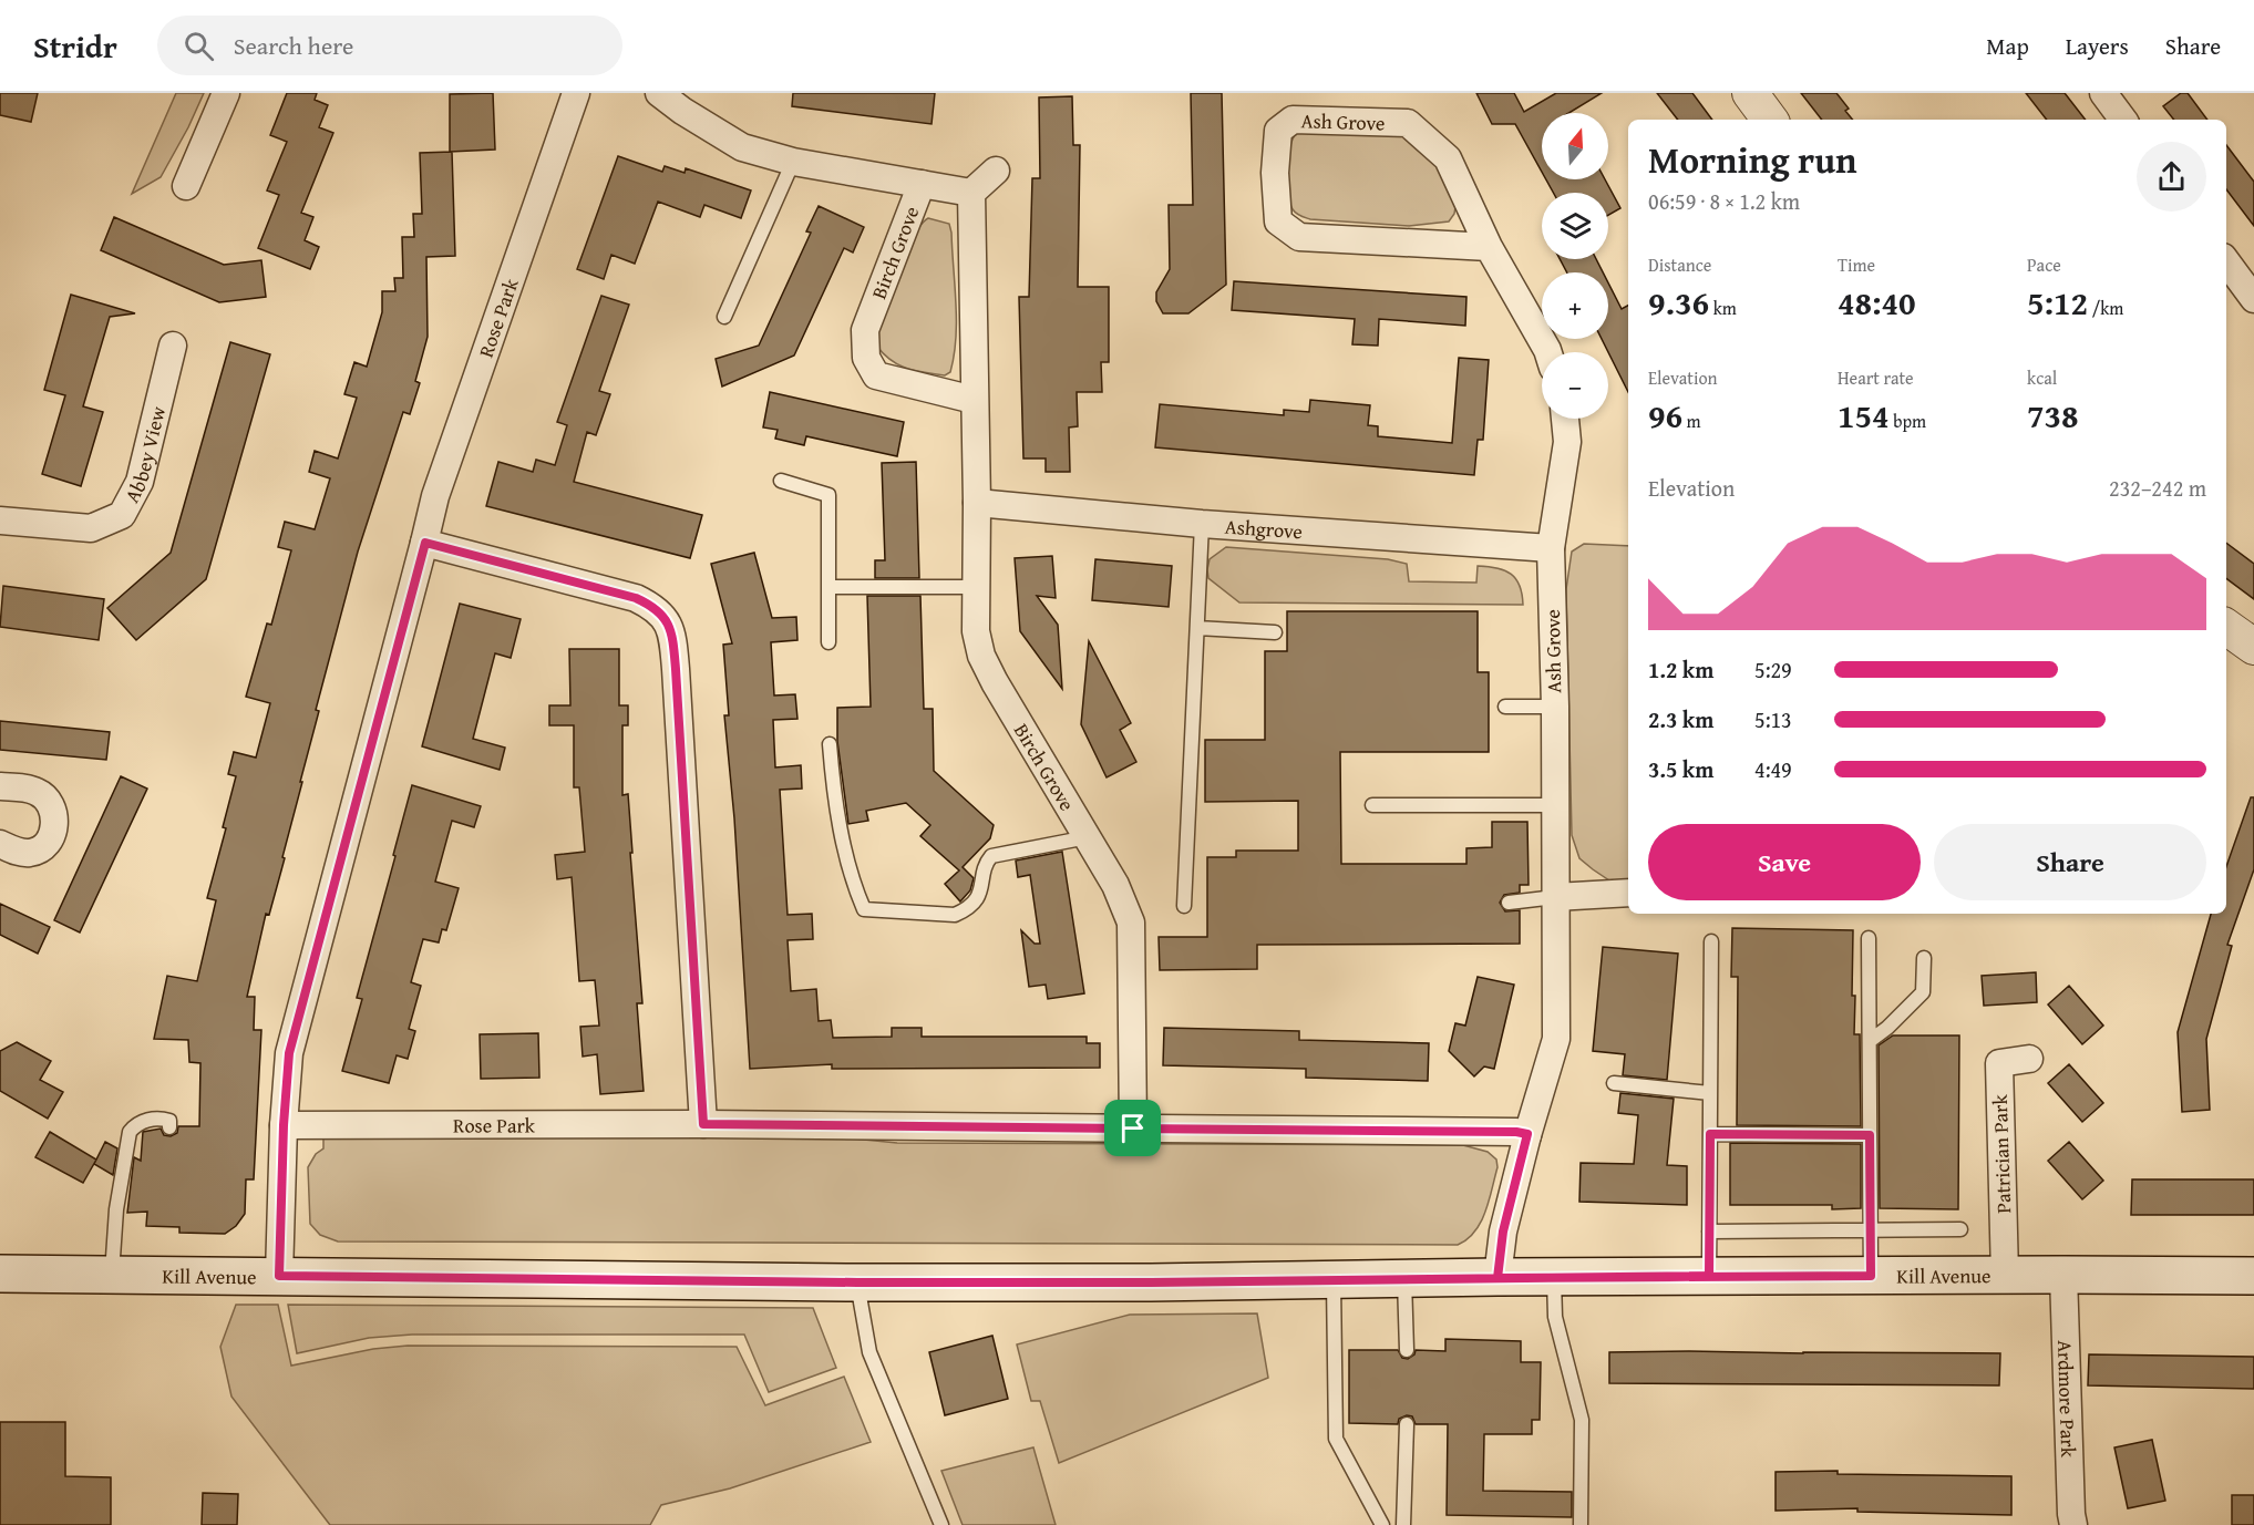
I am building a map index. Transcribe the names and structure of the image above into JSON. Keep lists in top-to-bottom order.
{
  "streets": {
    "main road": ["Kill Avenue"],
    "street": [
      "Ash Grove",
      "Birch Grove",
      "Rose Park",
      "Abbey View",
      "Ashgrove",
      "Patrician Park",
      "Ardmore Park"
    ]
  },
  "crossings": [
    ["Ash Grove", "Rose Park"],
    ["Ash Grove", "Ashgrove"],
    ["Ash Grove", "Kill Avenue"],
    ["Birch Grove", "Rose Park"],
    ["Birch Grove", "Ashgrove"],
    ["Rose Park", "Kill Avenue"],
    ["Patrician Park", "Kill Avenue"],
    ["Kill Avenue", "Ardmore Park"]
  ],
  "north": "top",
  "page": {
    "header": "Stridr",
    "search": "Search here",
    "nav": ["Map", "Layers", "Share"],
    "map_buttons": ["+", "−"],
    "heading": ["Morning run", "06:59 · 8 × 1.2 km"],
    "stats": [
      ["Distance", "9.36 km"],
      ["Time", "48:40"],
      ["Pace", "5:12 /km"],
      ["Elevation", "96 m"],
      ["Heart rate", "154 bpm"],
      ["kcal", "738"]
    ],
    "chart": ["Elevation", "232–242 m"],
    "list": [
      {
        "name": "1.2 km",
        "note": "5:29"
      },
      {
        "name": "2.3 km",
        "note": "5:13"
      },
      {
        "name": "3.5 km",
        "note": "4:49"
      }
    ],
    "buttons": ["Save", "Share"]
  }
}
